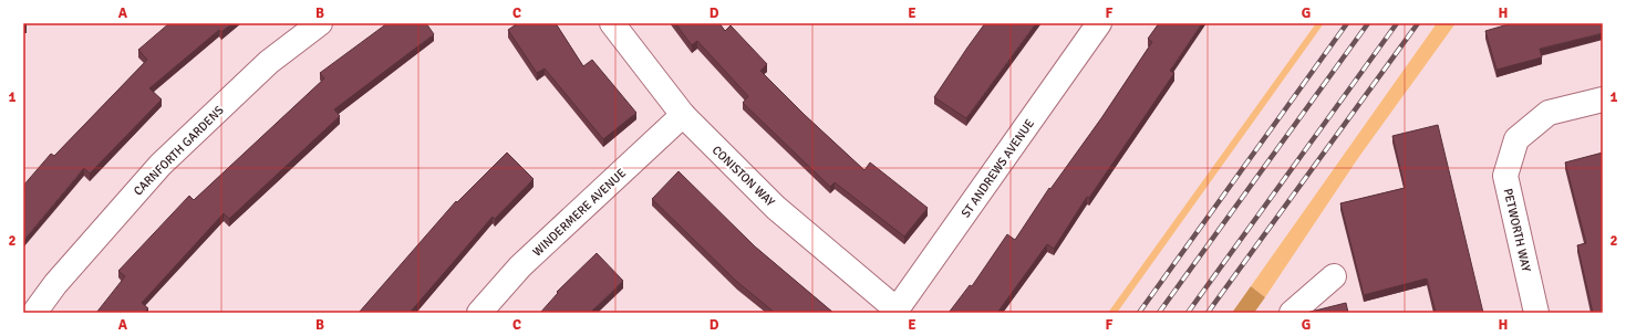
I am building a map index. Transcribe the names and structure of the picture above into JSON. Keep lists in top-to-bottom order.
{
  "streets": {
    "street": [
      "CARNFORTH GARDENS",
      "ST ANDREWS AVENUE",
      "CONISTON WAY",
      "WINDERMERE AVENUE",
      "PETWORTH WAY"
    ]
  },
  "crossings": [
    ["ST ANDREWS AVENUE", "CONISTON WAY"],
    ["CONISTON WAY", "WINDERMERE AVENUE"]
  ],
  "grid": {
    "columns": [
      "A",
      "B",
      "C",
      "D",
      "E",
      "F",
      "G",
      "H"
    ],
    "rows": ["1", "2"]
  }
}
